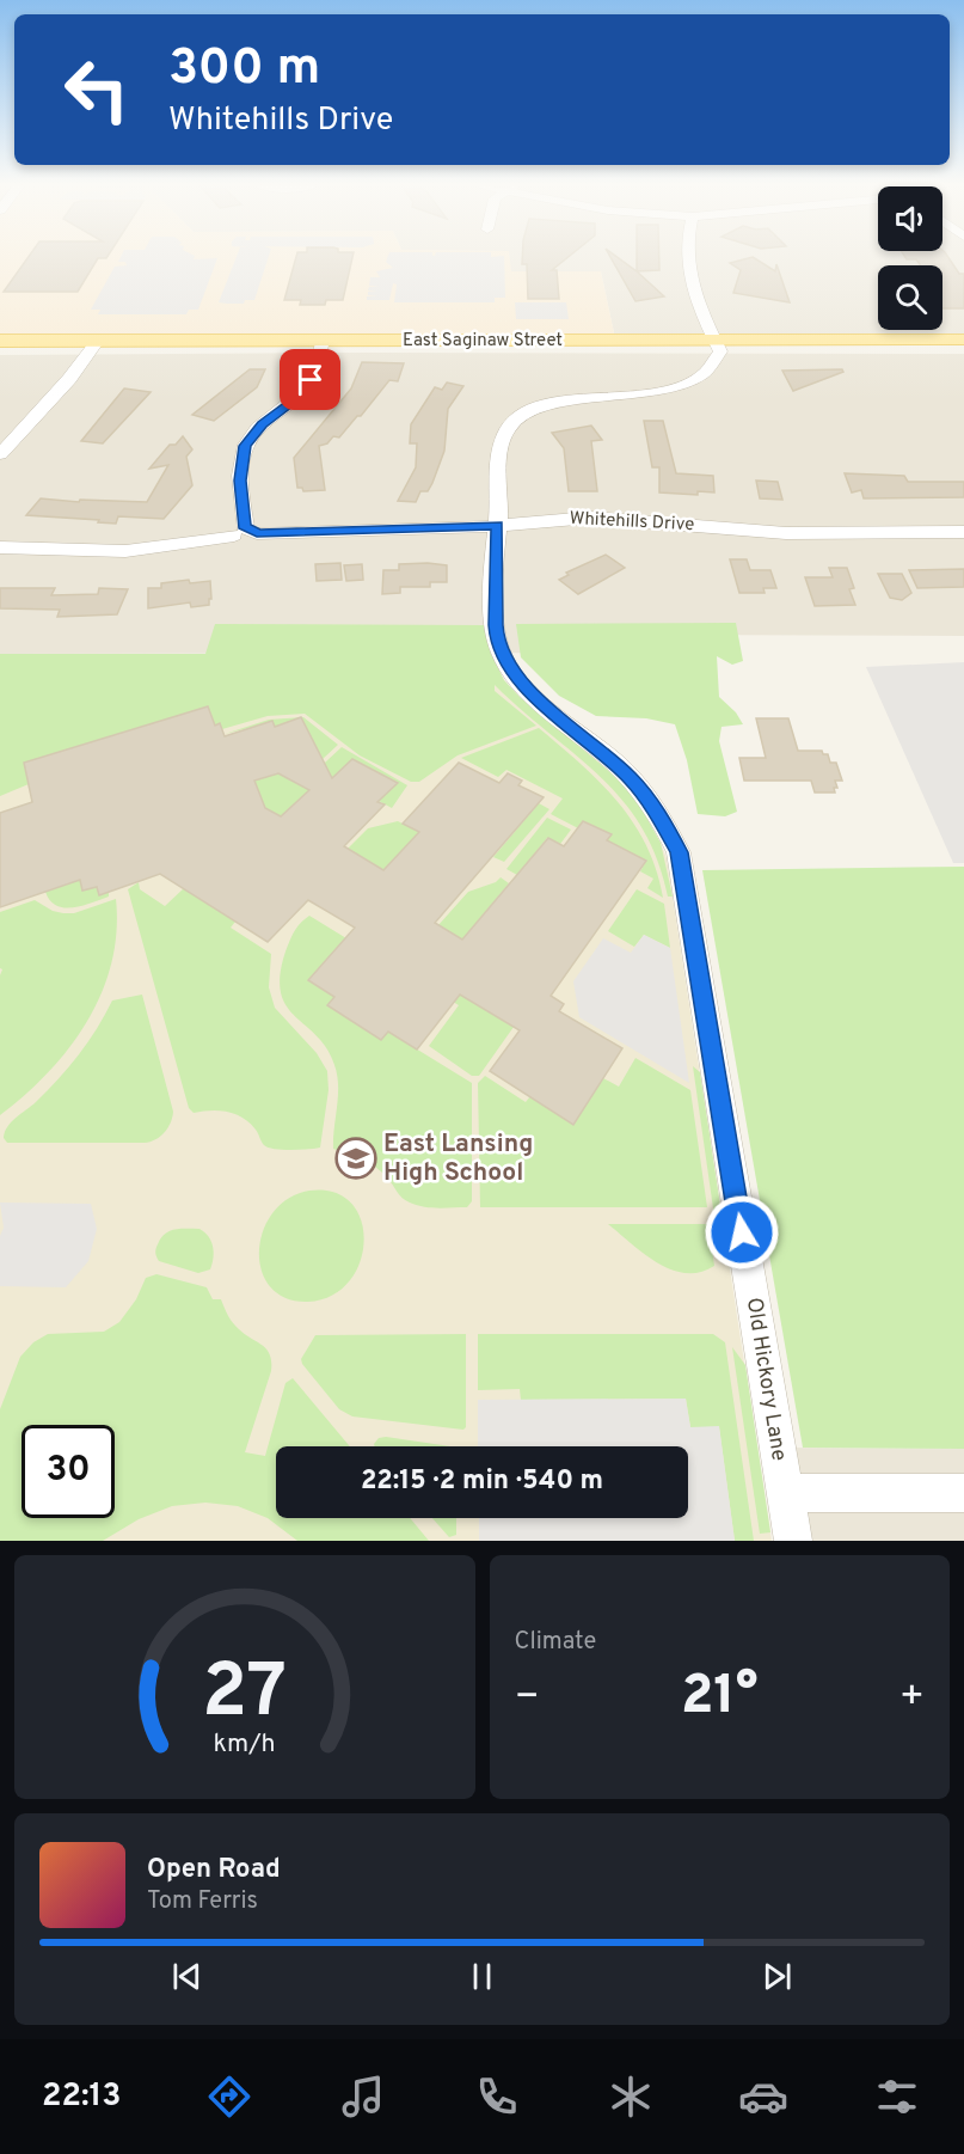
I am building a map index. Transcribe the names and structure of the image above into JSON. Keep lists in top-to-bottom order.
{
  "streets": {
    "main road": ["East Saginaw Street"],
    "street": ["Whitehills Drive", "Old Hickory Lane"]
  },
  "crossings": [
    ["East Saginaw Street", "Old Hickory Lane"],
    ["Whitehills Drive", "Old Hickory Lane"]
  ],
  "places": {
    "school or university": ["East Lansing High School"]
  },
  "page": {
    "turn": ["300 m", "Whitehills Drive"],
    "limit": "30",
    "trip": "22:15 · 2 min · 540 m",
    "tile": "Climate",
    "heat": ["−", "21°", "+"],
    "song": ["Open Road", "Tom Ferris"],
    "tabs": "22:13",
    "gauge": ["27", "km/h"]
  }
}
